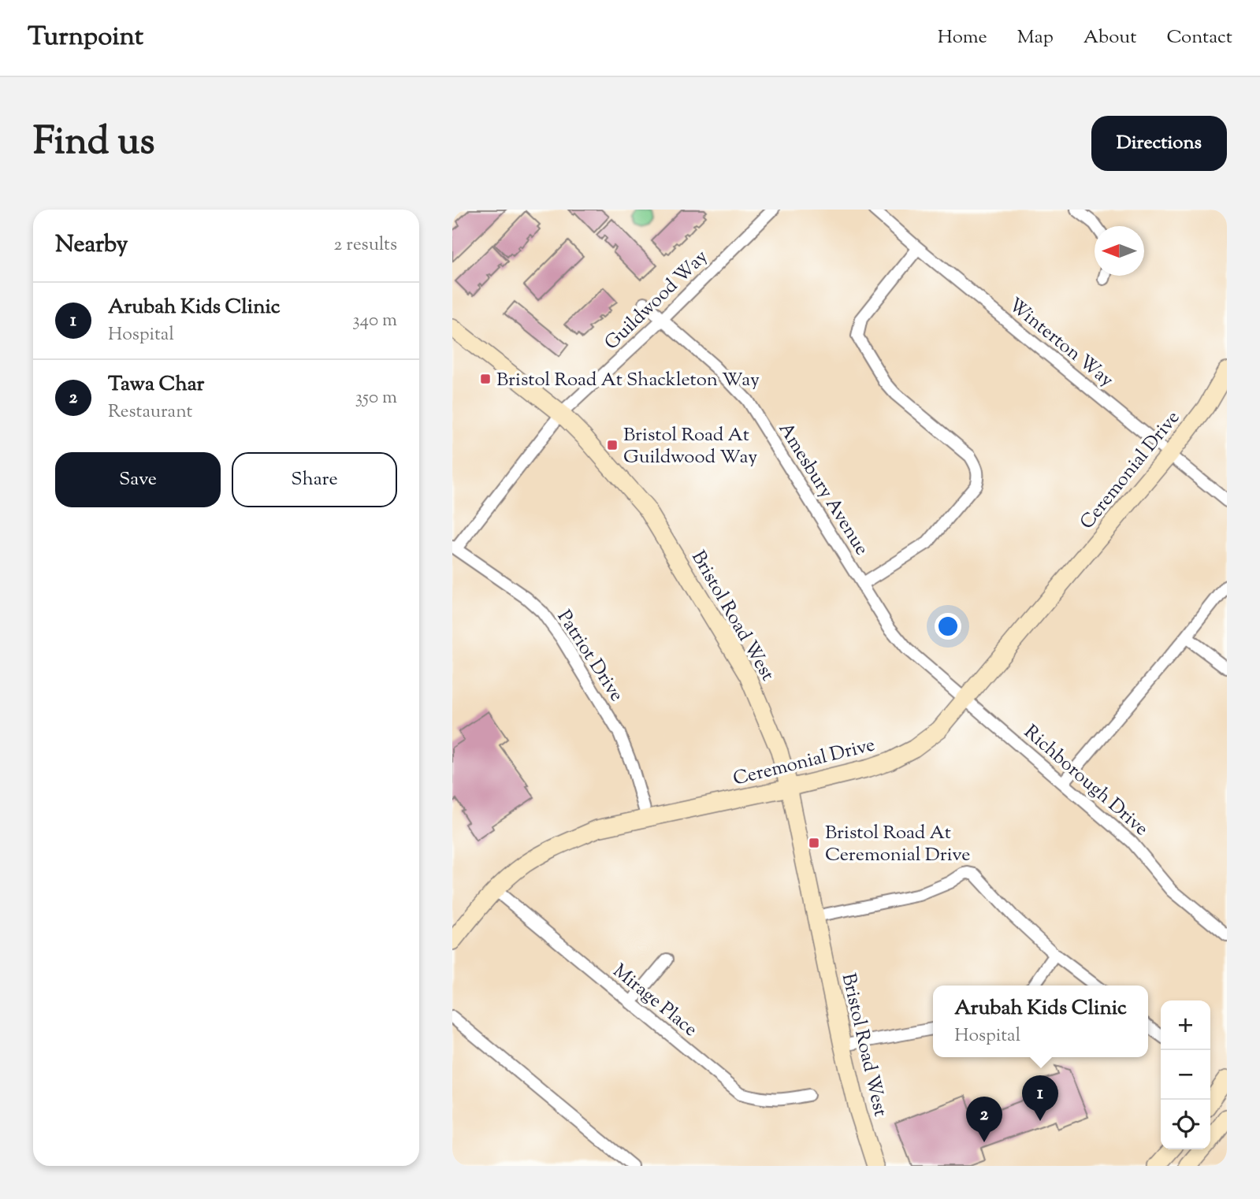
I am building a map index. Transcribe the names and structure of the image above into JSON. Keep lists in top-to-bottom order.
{
  "streets": {
    "street": [
      "Guildwood Way",
      "Winterton Way",
      "Ceremonial Drive",
      "Amesbury Avenue",
      "Bristol Road West",
      "Patriot Drive",
      "Richborough Drive",
      "Mirage Place"
    ]
  },
  "crossings": [
    ["Guildwood Way", "Amesbury Avenue"],
    ["Guildwood Way", "Bristol Road West"],
    ["Guildwood Way", "Patriot Drive"],
    ["Winterton Way", "Ceremonial Drive"],
    ["Ceremonial Drive", "Amesbury Avenue"],
    ["Ceremonial Drive", "Bristol Road West"],
    ["Ceremonial Drive", "Patriot Drive"],
    ["Ceremonial Drive", "Richborough Drive"],
    ["Ceremonial Drive", "Mirage Place"],
    ["Amesbury Avenue", "Richborough Drive"]
  ],
  "places": {
    "transit": ["Bristol Road At Shackleton Way", "Bristol Road At Guildwood Way", "Bristol Road At Ceremonial Drive"]
  },
  "north": "left",
  "page": {
    "header": "Turnpoint",
    "nav": [
      "Home",
      "Map",
      "About",
      "Contact"
    ],
    "title": "Find us",
    "buttons": [
      "Directions",
      ["Save", "Share"]
    ],
    "heading": ["Nearby", "2 results"],
    "list": [
      {
        "mark": "1",
        "name": "Arubah Kids Clinic",
        "note": "Hospital",
        "value": "340 m"
      },
      {
        "mark": "2",
        "name": "Tawa Char",
        "note": "Restaurant",
        "value": "350 m"
      }
    ],
    "popup": ["Arubah Kids Clinic", "Hospital"],
    "map_buttons": ["+", "−"],
    "pins": ["1", "2"]
  }
}
